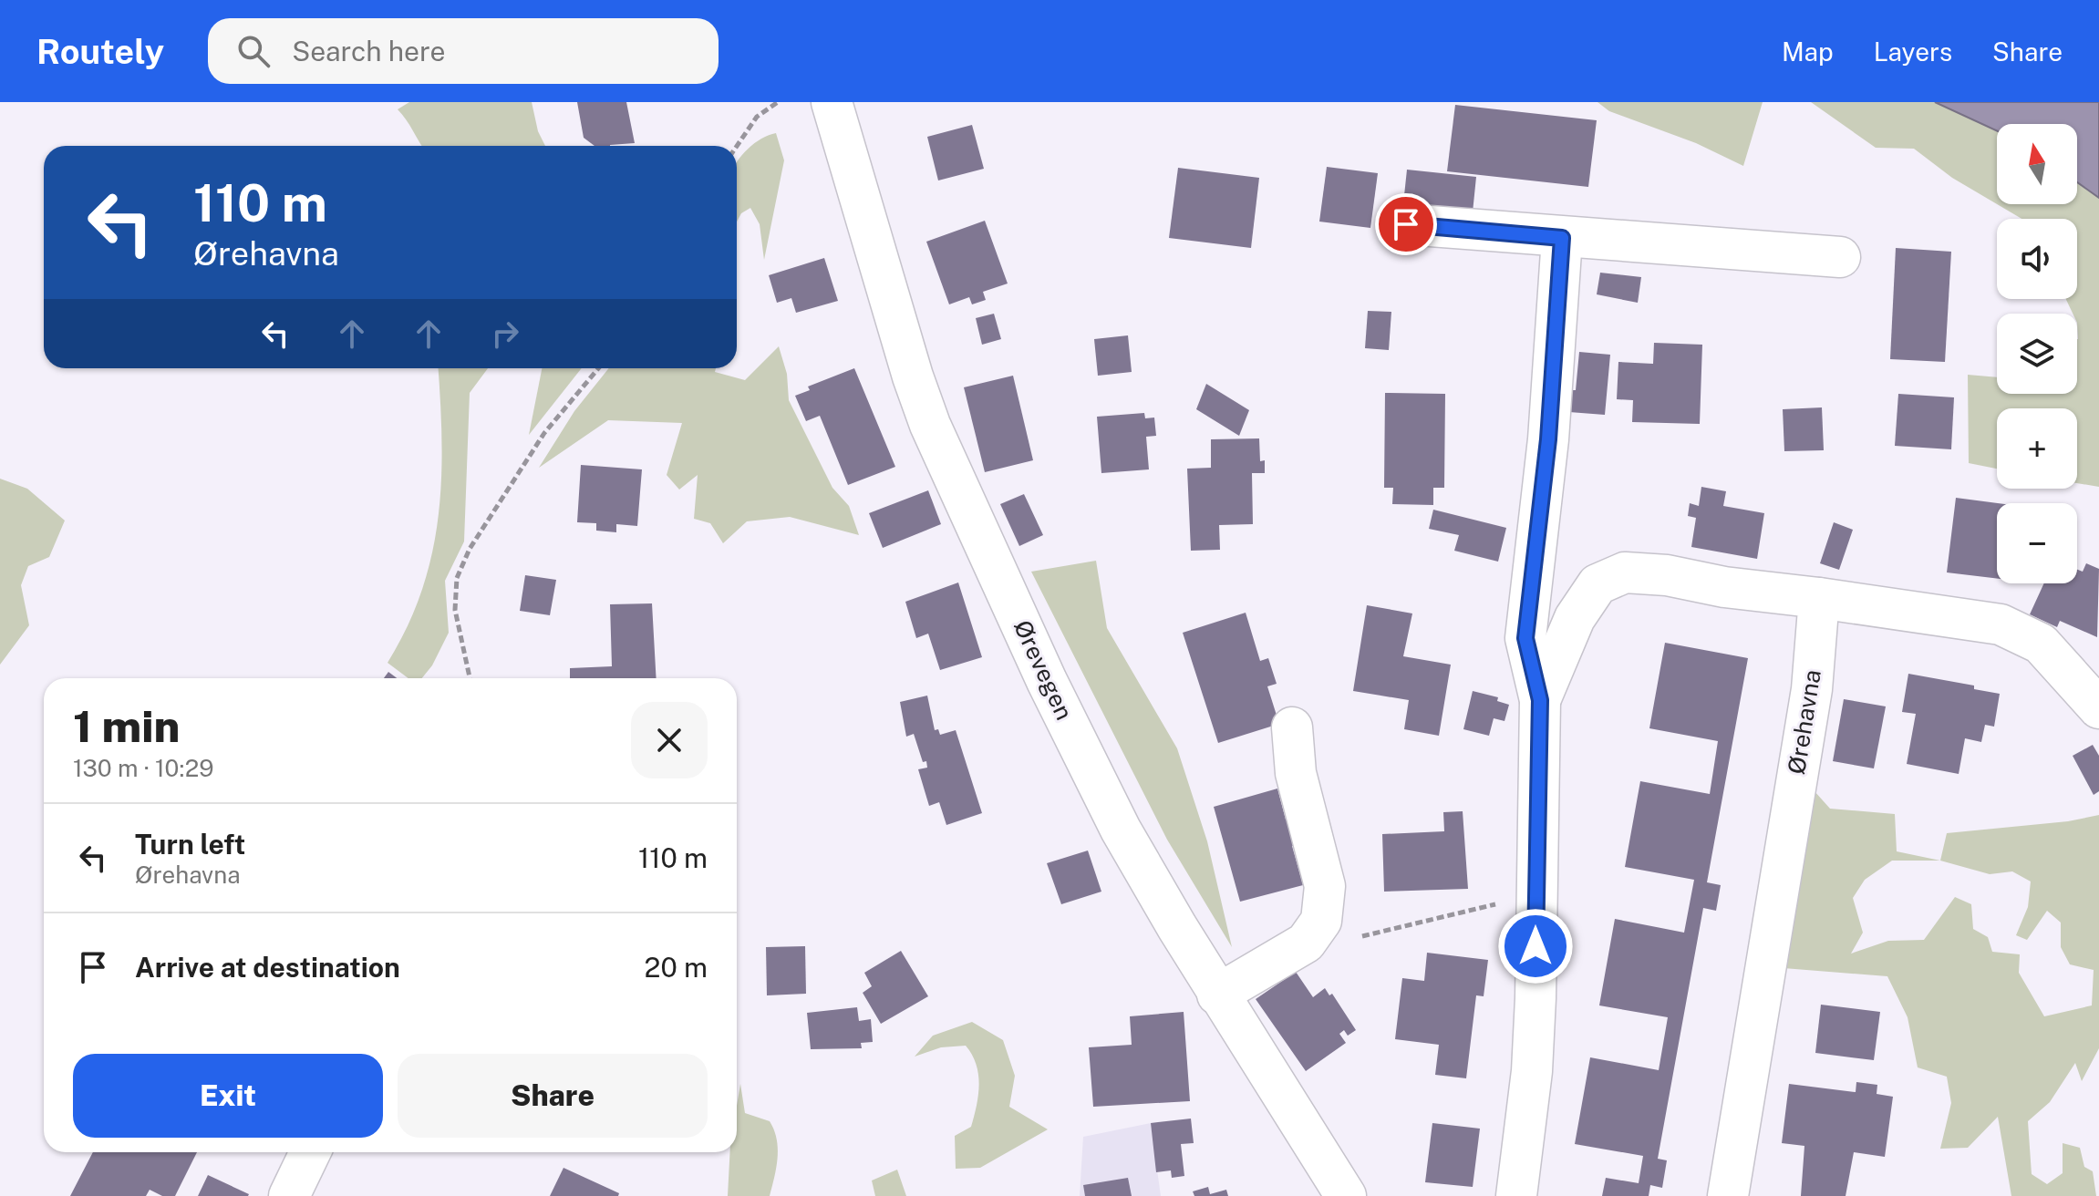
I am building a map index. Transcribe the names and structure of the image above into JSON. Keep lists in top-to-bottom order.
{
  "streets": {
    "street": ["Ørevegen", "Ørehavna"]
  },
  "north": "top",
  "page": {
    "header": "Routely",
    "search": "Search here",
    "nav": ["Map", "Layers", "Share"],
    "map_buttons": ["+", "−"],
    "turn": ["110 m", "Ørehavna"],
    "heading": ["1 min", "130 m · 10:29"],
    "list": [
      {
        "name": "Turn left",
        "note": "Ørehavna",
        "value": "110 m"
      },
      {
        "name": "Arrive at destination",
        "value": "20 m"
      }
    ],
    "buttons": ["Exit", "Share"]
  }
}
